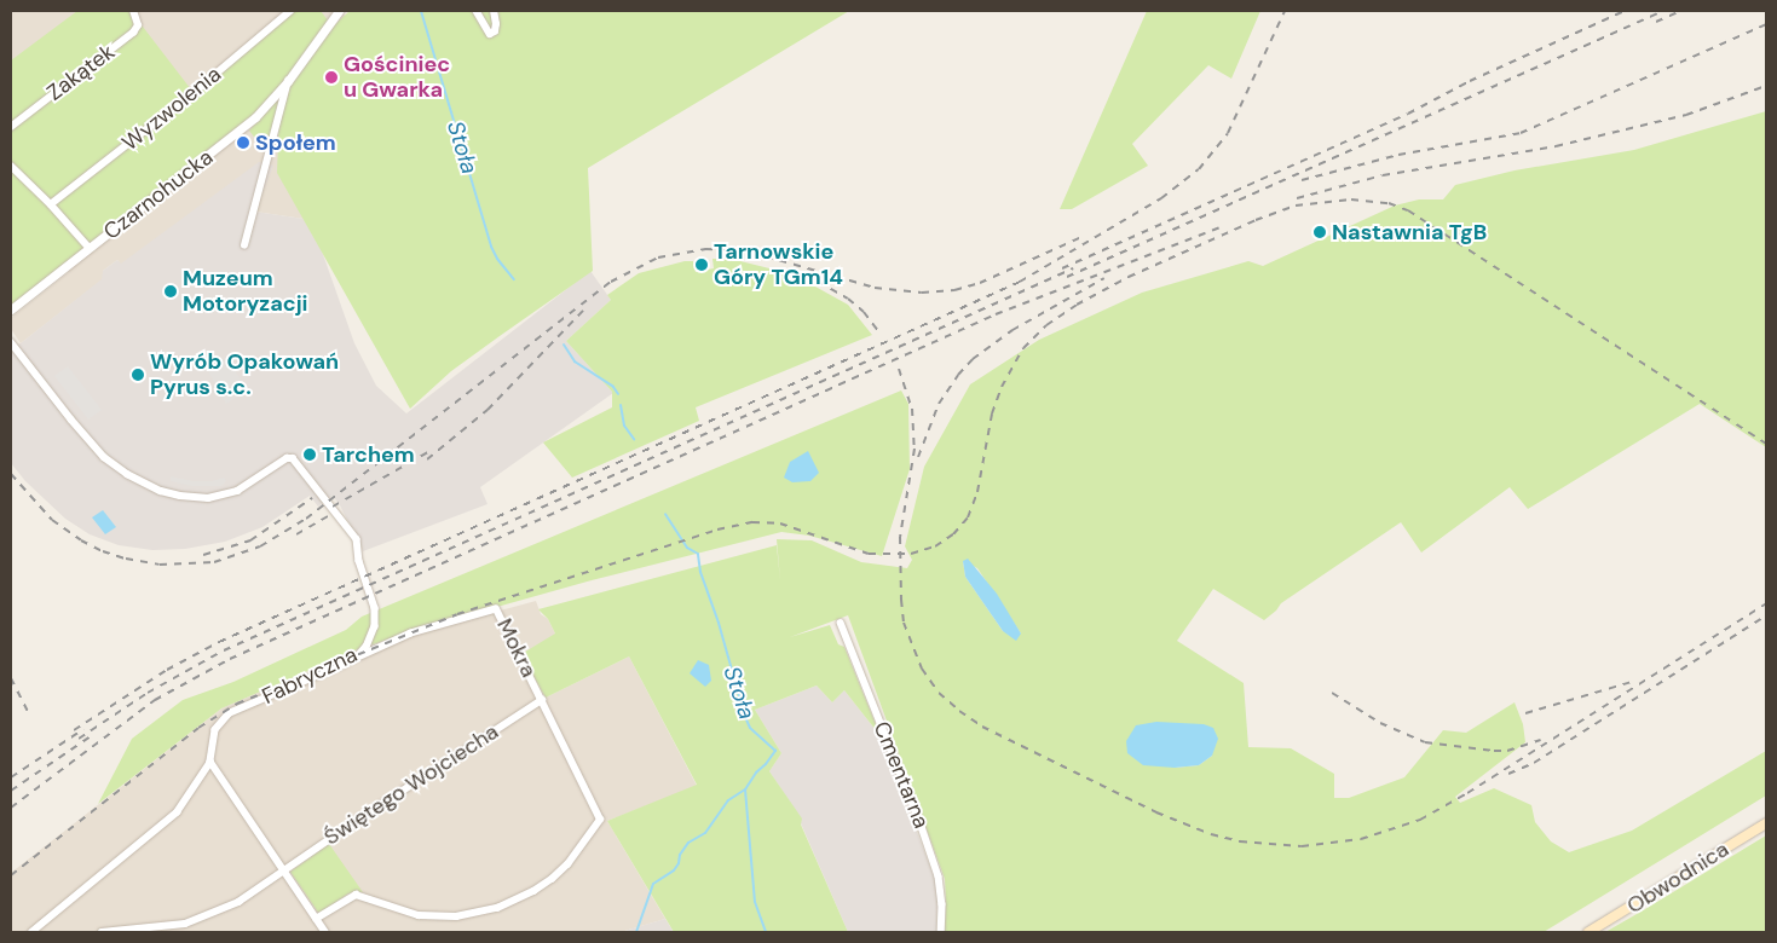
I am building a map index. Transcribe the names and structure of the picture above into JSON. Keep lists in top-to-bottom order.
{
  "streets": {
    "main road": ["Obwodnica"],
    "street": [
      "Zakątek",
      "Wyzwolenia",
      "Czarnohucka",
      "Mokra",
      "Fabryczna",
      "Cmentarna",
      "Świętego Wojciecha"
    ]
  },
  "crossings": [
    ["Mokra", "Fabryczna"],
    ["Mokra", "Świętego Wojciecha"]
  ],
  "water": ["Stoła"],
  "places": [
    "Gościniec u Gwarka",
    "Społem",
    "Nastawnia TgB",
    "Tarnowskie Góry TGm14",
    "Muzeum Motoryzacji",
    "Wyrób Opakowań Pyrus s.c.",
    "Tarchem"
  ]
}
